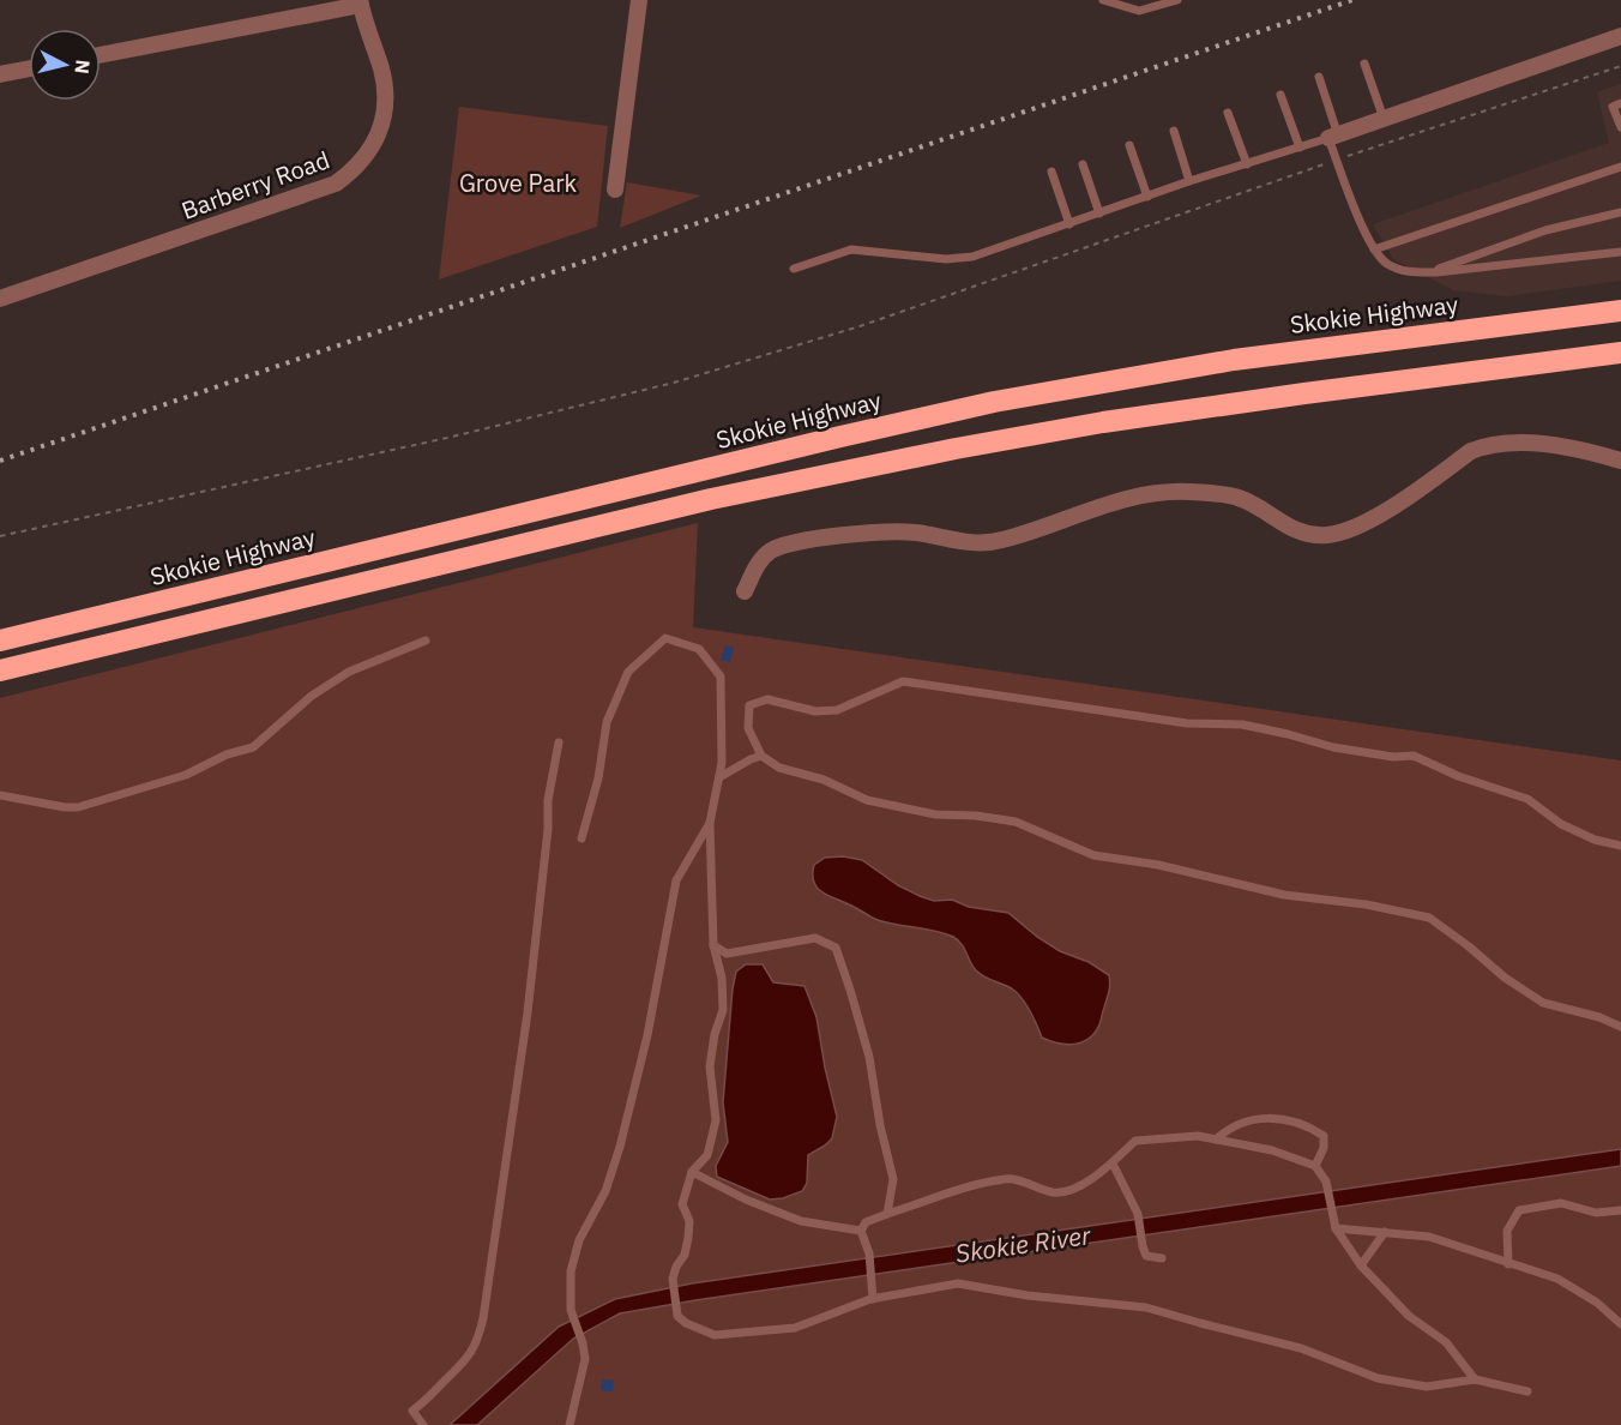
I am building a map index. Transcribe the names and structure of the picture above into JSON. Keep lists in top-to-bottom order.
{
  "streets": {
    "highway": ["Skokie Highway"],
    "street": ["Barberry Road"]
  },
  "water": ["Skokie River"],
  "parks": ["Grove Park"],
  "north": "right"
}
